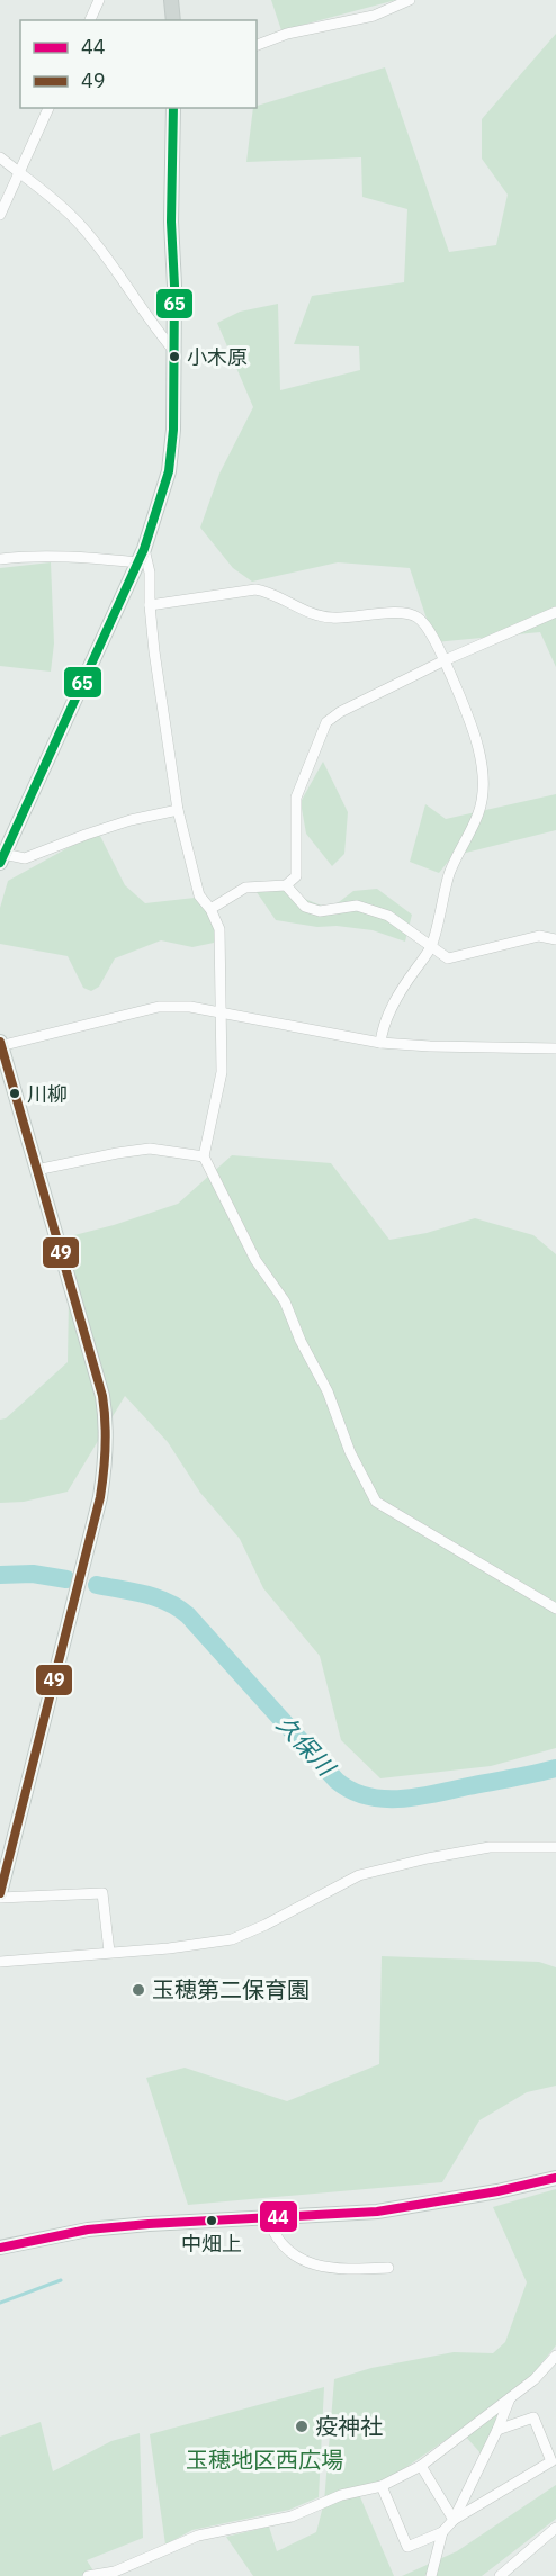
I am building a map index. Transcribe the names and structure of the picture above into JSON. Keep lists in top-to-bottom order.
{
  "water": ["久保川"],
  "parks": ["玉穂地区西広場"],
  "places": [
    "小木原",
    "川柳",
    "玉穂第二保育園",
    "中畑上",
    "疫神社"
  ],
  "lines": ["transit line 65", "transit line 49", "transit line 44"],
  "legend": ["44", "49"]
}
